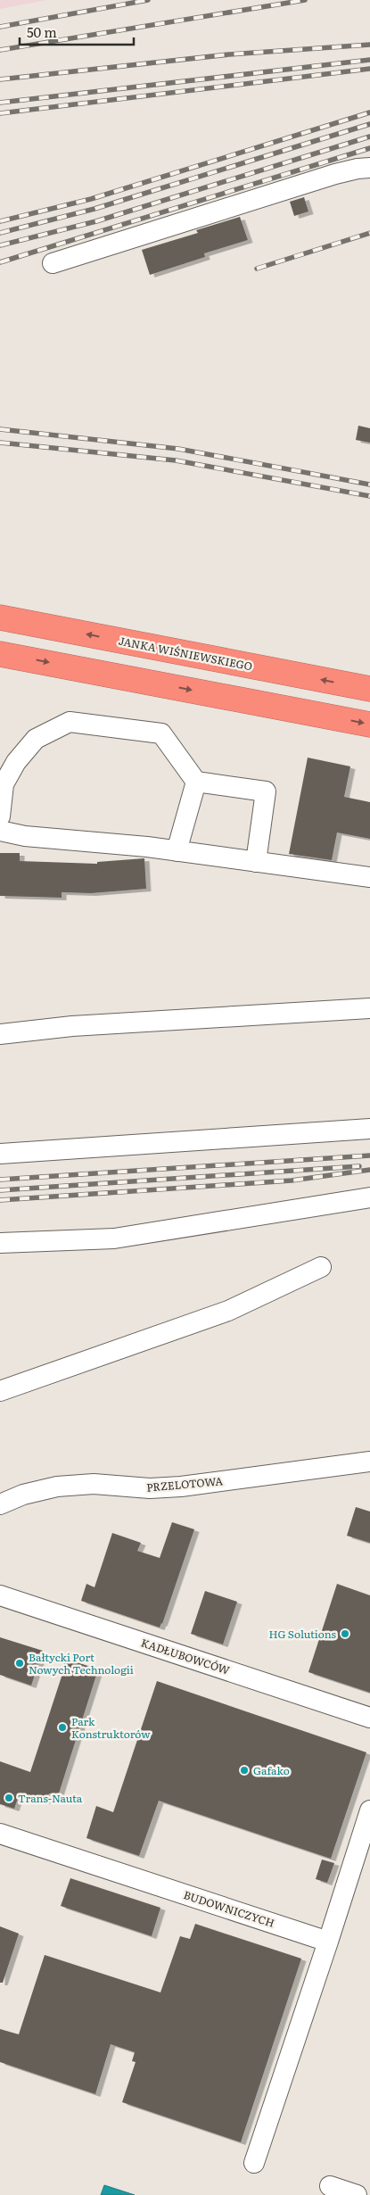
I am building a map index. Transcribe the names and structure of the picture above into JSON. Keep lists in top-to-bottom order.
{
  "streets": {
    "highway": ["JANKA WIŚNIEWSKIEGO"],
    "street": ["PRZELOTOWA", "KADŁUBOWCÓW", "BUDOWNICZYCH"]
  },
  "places": [
    "HG Solutions",
    "Bałtycki Port Nowych Technologii",
    "Park Konstruktorów",
    "Gafako",
    "Trans-Nauta"
  ],
  "scale_bar": "50 m"
}
